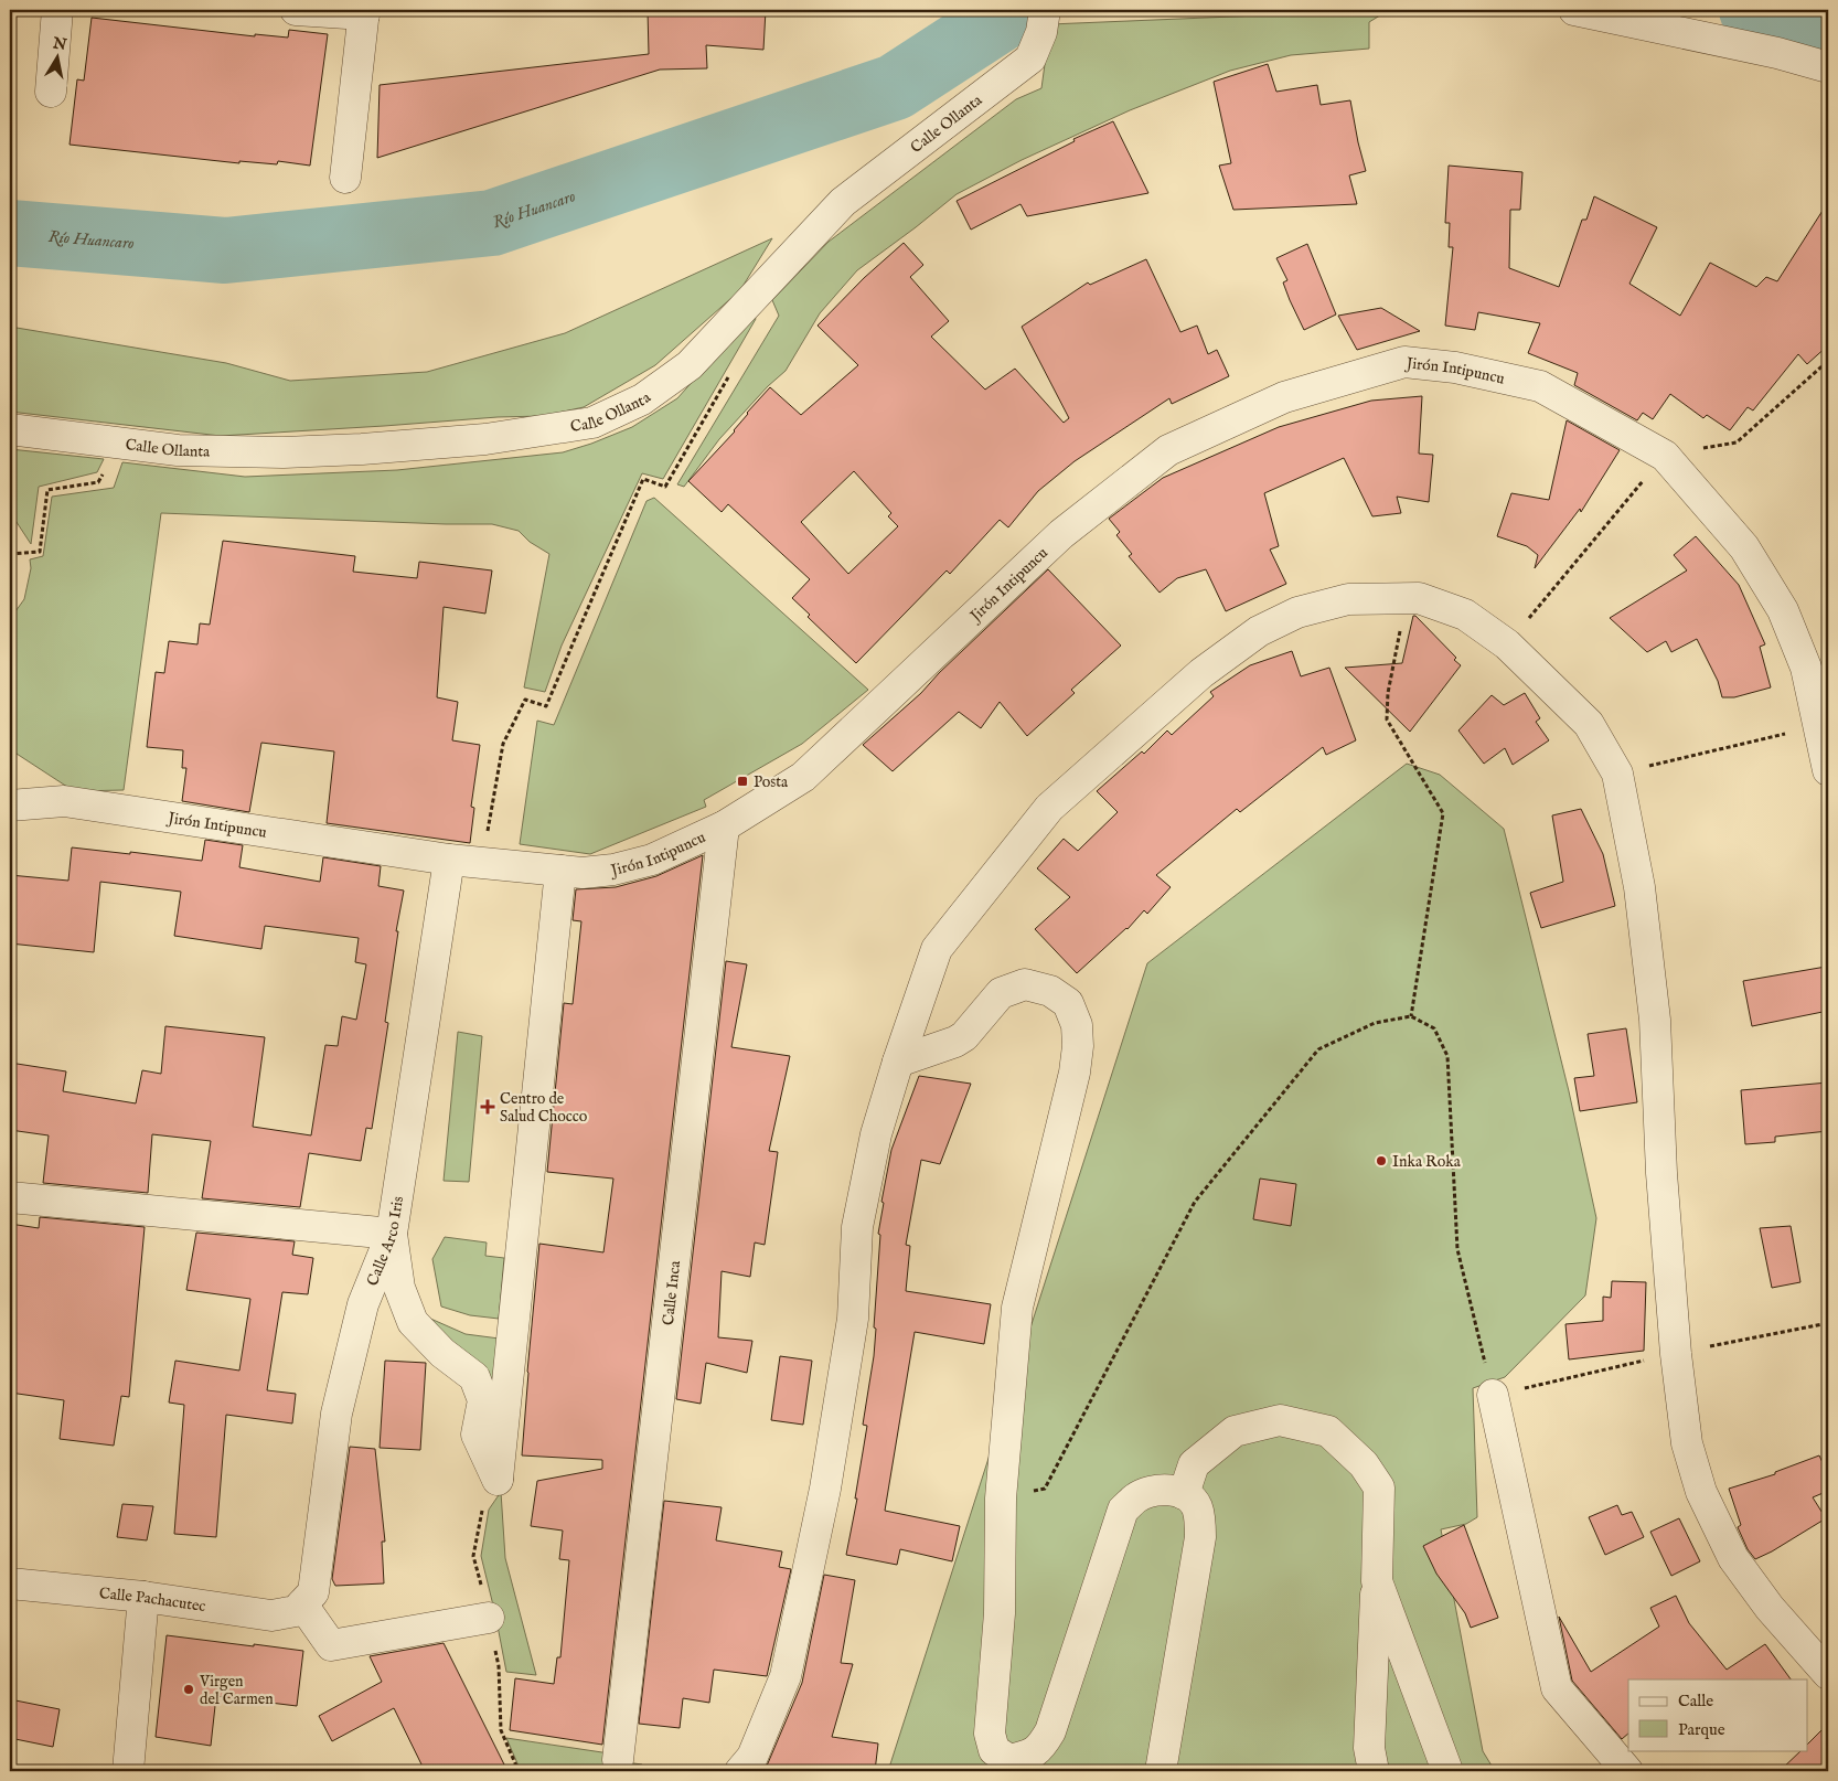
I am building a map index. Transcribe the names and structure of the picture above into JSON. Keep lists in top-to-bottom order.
{
  "streets": {
    "street": [
      "Calle Ollanta",
      "Jirón Intipuncu",
      "Calle Arco Iris",
      "Calle Inca",
      "Calle Pachacutec"
    ]
  },
  "crossings": [
    ["Jirón Intipuncu", "Calle Arco Iris"],
    ["Jirón Intipuncu", "Calle Inca"],
    ["Calle Arco Iris", "Calle Pachacutec"]
  ],
  "water": ["Río Huancaro"],
  "places": {
    "transit": ["Posta"],
    "health": ["Centro de Salud Chocco"],
    "other": ["Inka Roka", "Virgen del Carmen"]
  },
  "legend": ["Calle", "Parque"],
  "north": "top"
}
